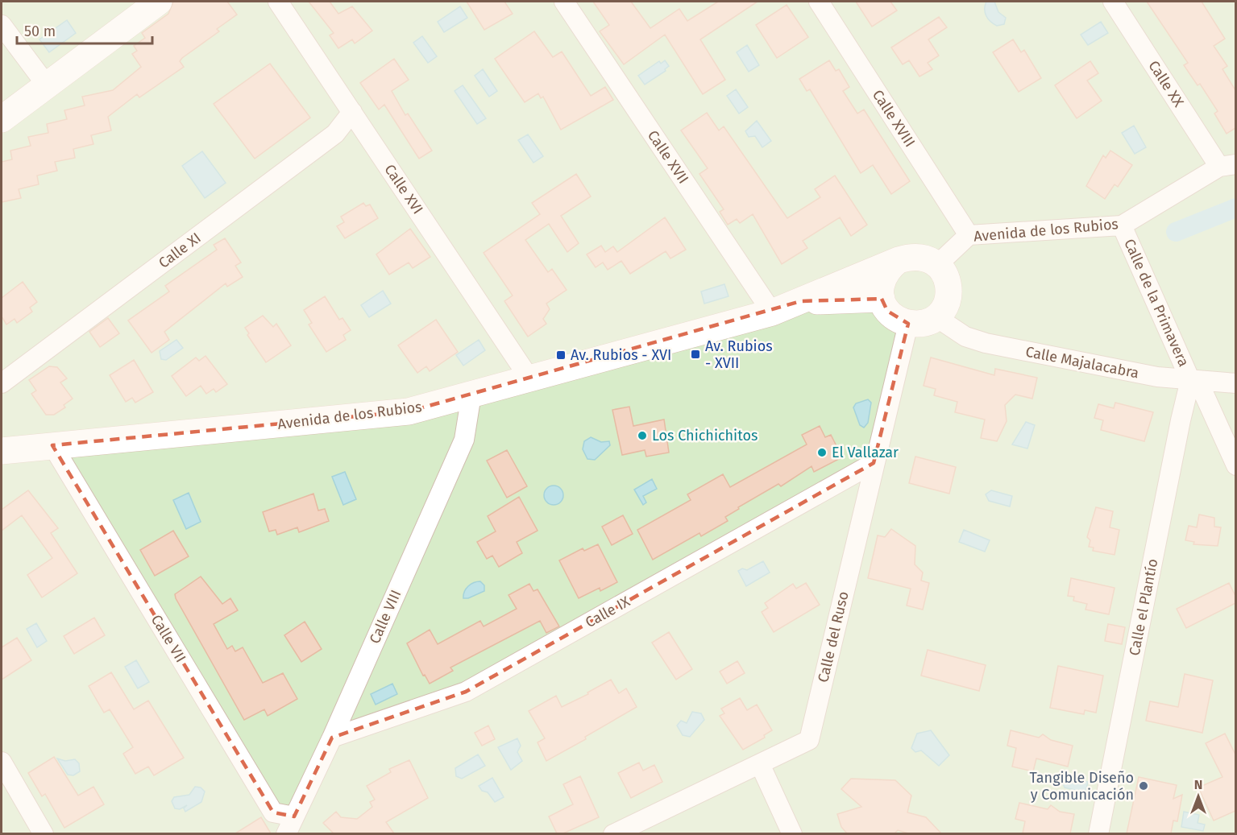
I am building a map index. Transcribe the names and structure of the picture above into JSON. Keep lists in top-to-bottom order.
{
  "streets": {
    "street": [
      "Calle XX",
      "Calle XVIII",
      "Calle XVII",
      "Calle XVI",
      "Avenida de los Rubios",
      "Calle XI",
      "Calle de la Primavera",
      "Calle Majalacabra",
      "Calle el Plantío",
      "Calle IX",
      "Calle VIII",
      "Calle del Ruso",
      "Calle VII"
    ]
  },
  "crossings": [
    ["Calle XX", "Avenida de los Rubios"],
    ["Calle XVIII", "Avenida de los Rubios"],
    ["Calle XVII", "Avenida de los Rubios"],
    ["Calle XVI", "Avenida de los Rubios"],
    ["Calle XVI", "Calle XI"],
    ["Avenida de los Rubios", "Calle de la Primavera"],
    ["Avenida de los Rubios", "Calle Majalacabra"],
    ["Avenida de los Rubios", "Calle VIII"],
    ["Avenida de los Rubios", "Calle del Ruso"],
    ["Avenida de los Rubios", "Calle VII"],
    ["Calle de la Primavera", "Calle Majalacabra"],
    ["Calle de la Primavera", "Calle el Plantío"],
    ["Calle Majalacabra", "Calle el Plantío"],
    ["Calle Majalacabra", "Calle del Ruso"],
    ["Calle IX", "Calle VIII"],
    ["Calle IX", "Calle del Ruso"],
    ["Calle VIII", "Calle VII"]
  ],
  "places": {
    "transit": ["Av. Rubios - XVII", "Av. Rubios - XVI"],
    "other": ["Los Chichichitos", "El Vallazar", "Tangible Diseño y Comunicación"]
  },
  "scale_bar": "50 m",
  "north": "top"
}
